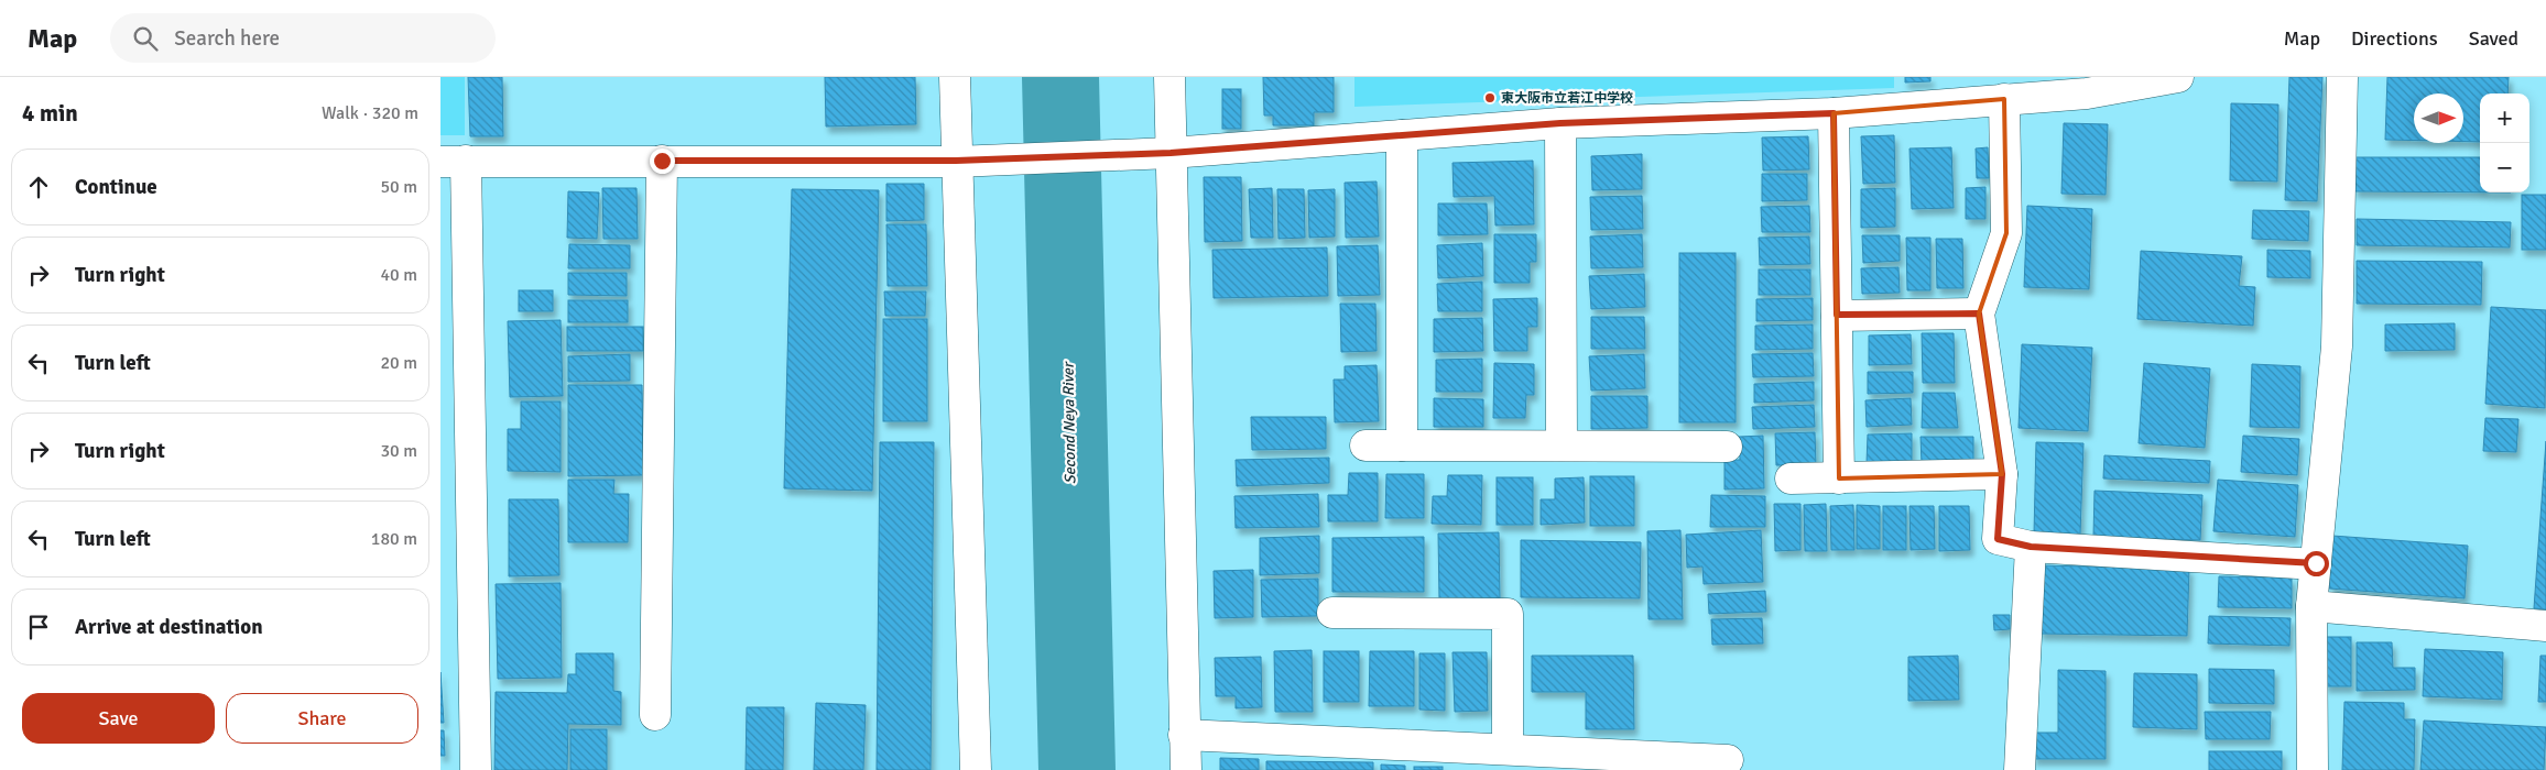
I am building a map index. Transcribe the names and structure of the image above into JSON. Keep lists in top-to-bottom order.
{
  "water": ["Second Neya River"],
  "places": ["東大阪市立若江中学校"],
  "north": "right",
  "page": {
    "header": "Map",
    "search": "Search here",
    "nav": ["Map", "Directions", "Saved"],
    "heading": ["4 min", "Walk · 320 m"],
    "map_buttons": ["+", "−"],
    "list": [
      ["Continue", "50 m"],
      ["Turn right", "40 m"],
      ["Turn left", "20 m"],
      ["Turn right", "30 m"],
      ["Turn left", "180 m"],
      "Arrive at destination"
    ],
    "buttons": ["Save", "Share"]
  }
}
